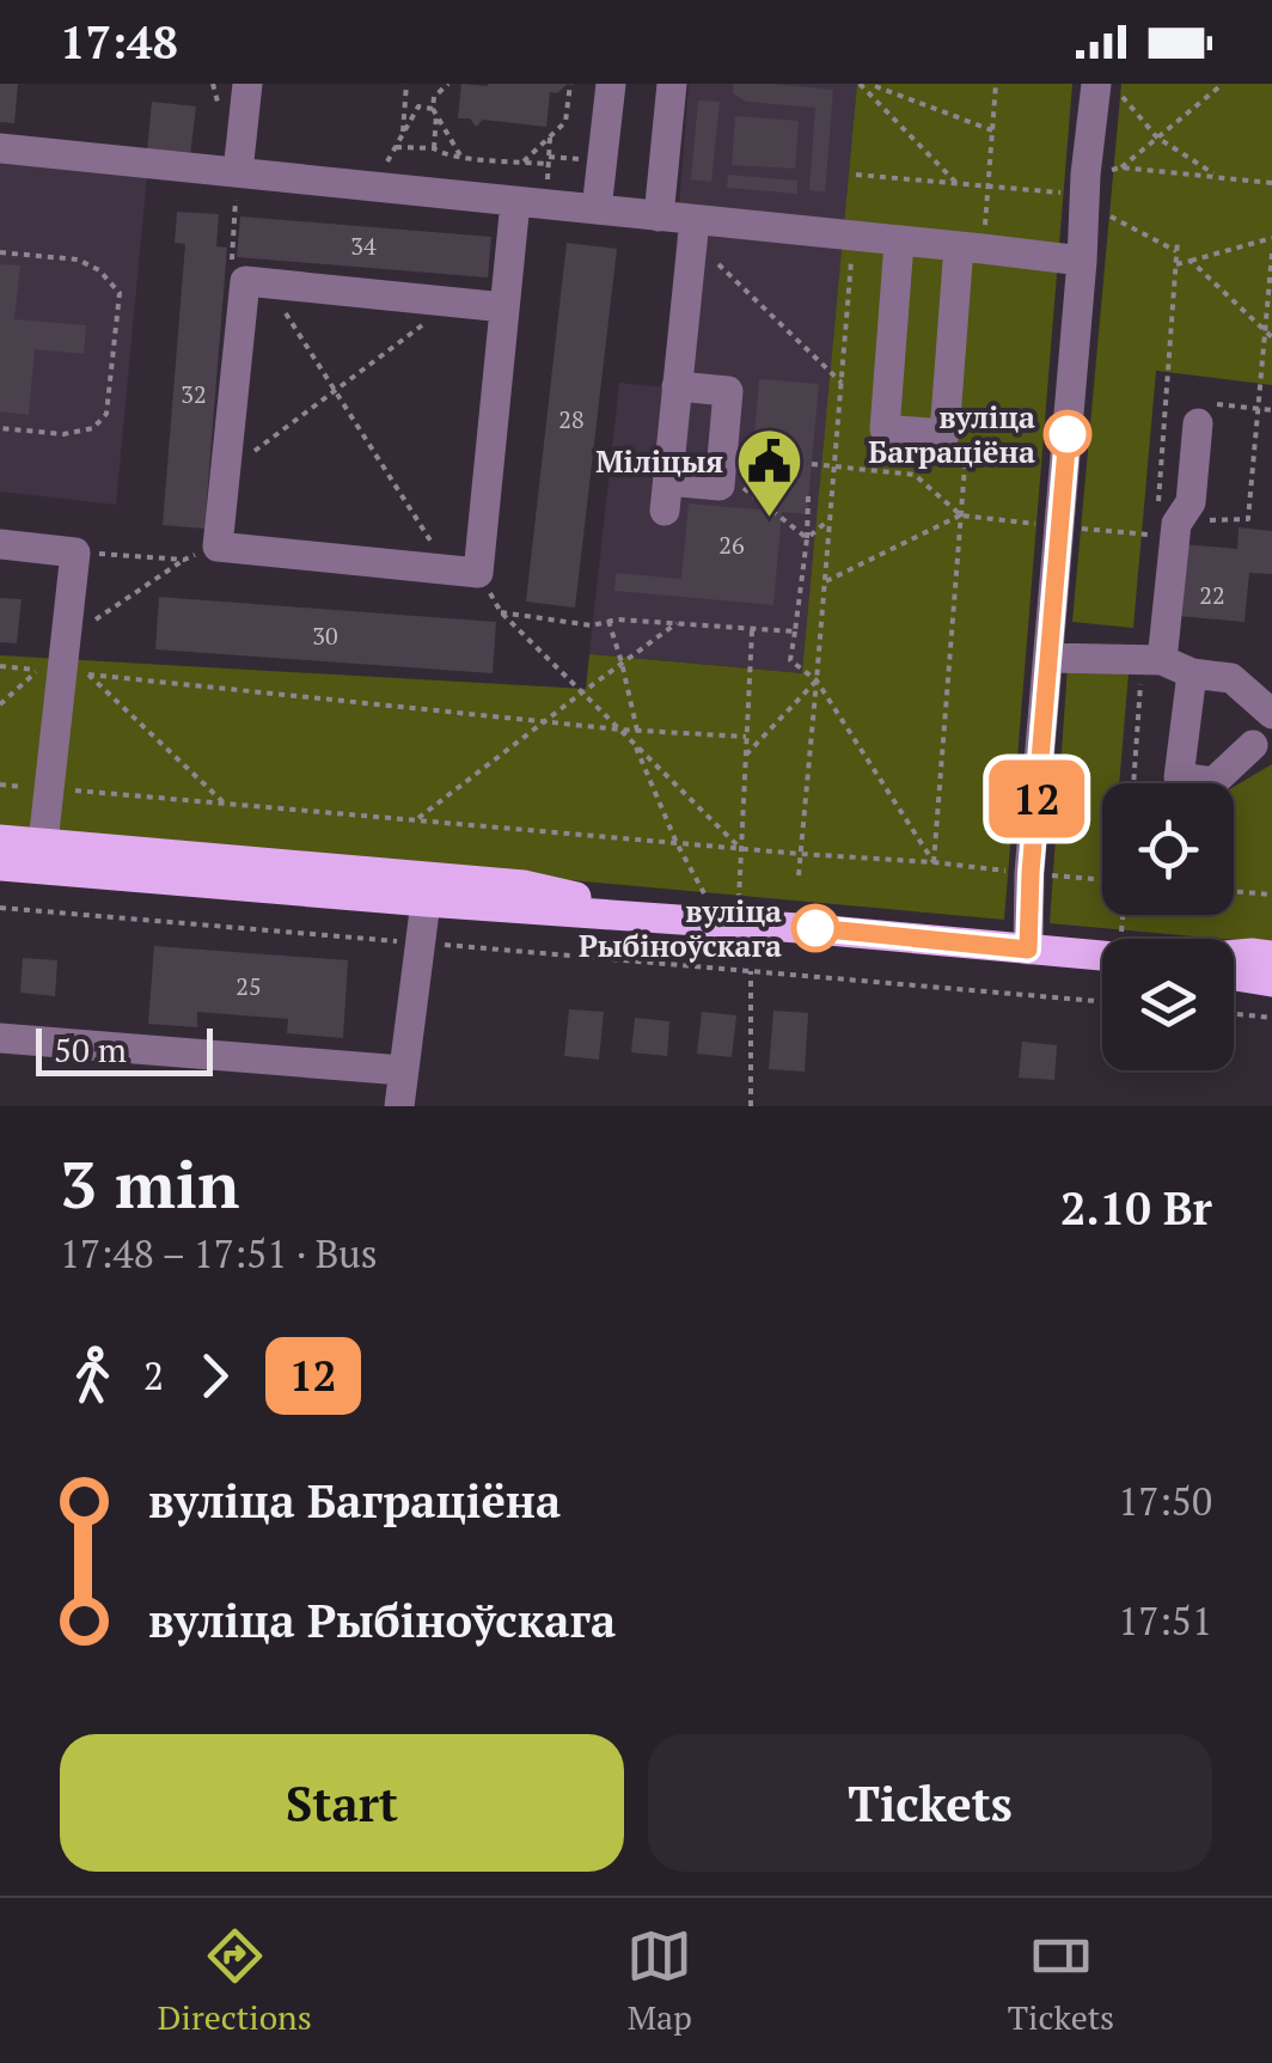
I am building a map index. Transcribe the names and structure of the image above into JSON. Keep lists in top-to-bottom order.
{
  "places": {
    "other": ["вуліца Баграціёна", "вуліца Рыбіноўскага"],
    "public building": ["Міліцыя"]
  },
  "lines": ["bus line 12"],
  "house_numbers": [
    "34",
    "32",
    "28",
    "26",
    "22",
    "30",
    "25"
  ],
  "scale_bar": "50 m",
  "page": {
    "status": "17:48",
    "on_map": "12",
    "scale": "50 m",
    "heading": ["3 min", "17:48 – 17:51 · Bus", "2.10 Br"],
    "legs": ["2", "12"],
    "list": [
      {
        "name": "вуліца Баграціёна",
        "value": "17:50"
      },
      {
        "name": "вуліца Рыбіноўскага",
        "value": "17:51"
      }
    ],
    "buttons": ["Start", "Tickets"],
    "tabs": ["Directions", "Map", "Tickets"]
  }
}
